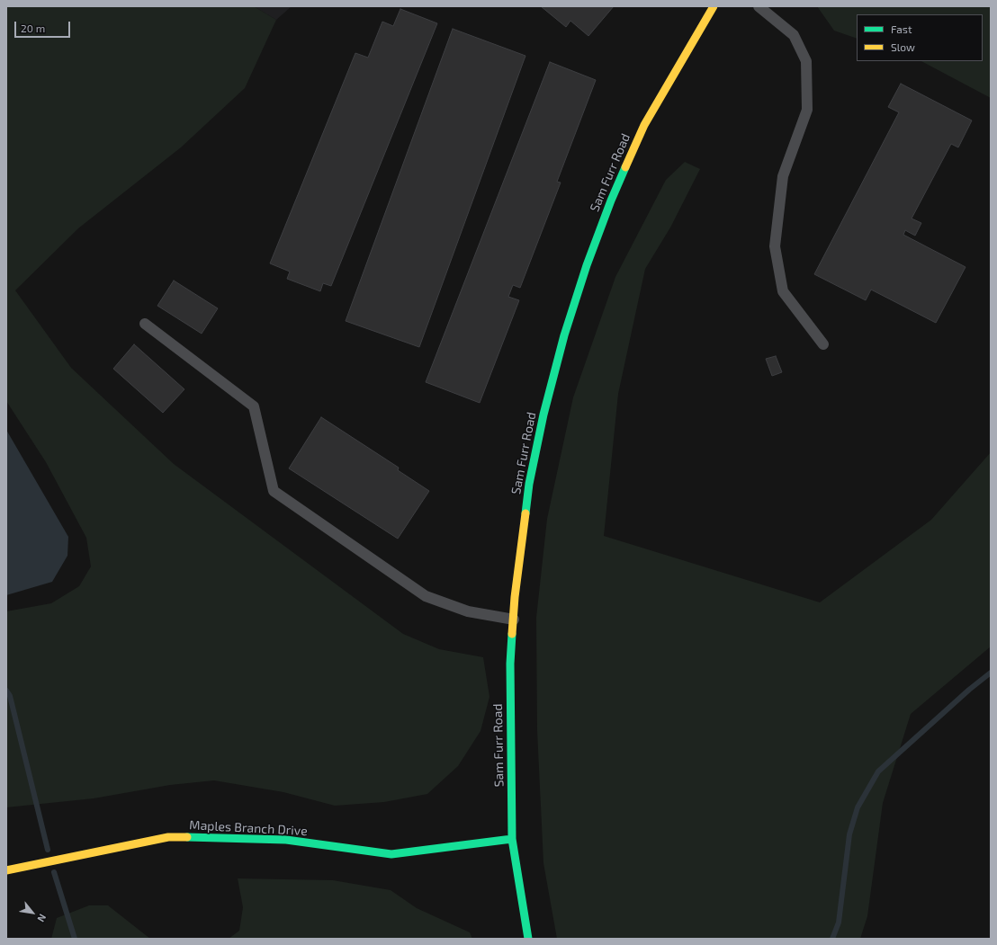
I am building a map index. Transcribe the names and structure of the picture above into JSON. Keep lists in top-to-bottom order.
{
  "streets": {
    "main road": ["Sam Furr Road", "Maples Branch Drive"]
  },
  "crossings": [
    ["Sam Furr Road", "Maples Branch Drive"]
  ],
  "legend": ["Fast", "Slow"],
  "scale_bar": "20 m",
  "north": "bottom right"
}
